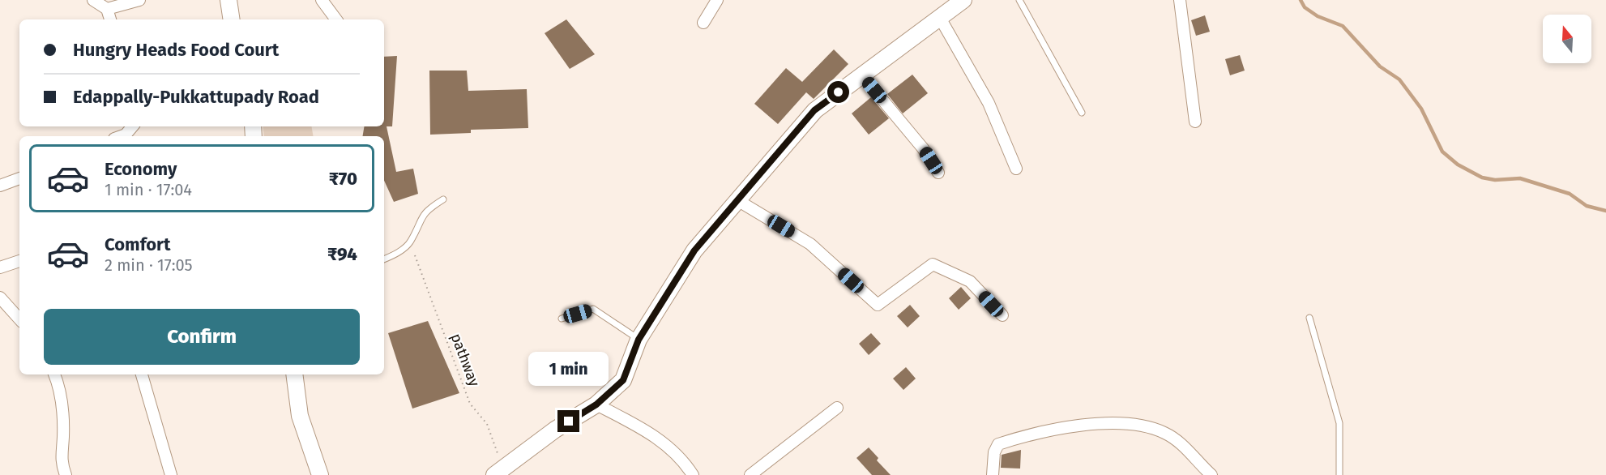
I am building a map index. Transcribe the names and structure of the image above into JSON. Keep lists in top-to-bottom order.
{
  "streets": {
    "path": ["pathway"]
  },
  "north": "top",
  "page": {
    "banner": ["Hungry Heads Food Court", "Edappally-Pukkattupady Road"],
    "list": [
      {
        "name": "Economy",
        "note": "1 min · 17:04",
        "value": "₹70"
      },
      {
        "name": "Comfort",
        "note": "2 min · 17:05",
        "value": "₹94"
      }
    ],
    "buttons": "Confirm",
    "bubble": "1 min"
  }
}
